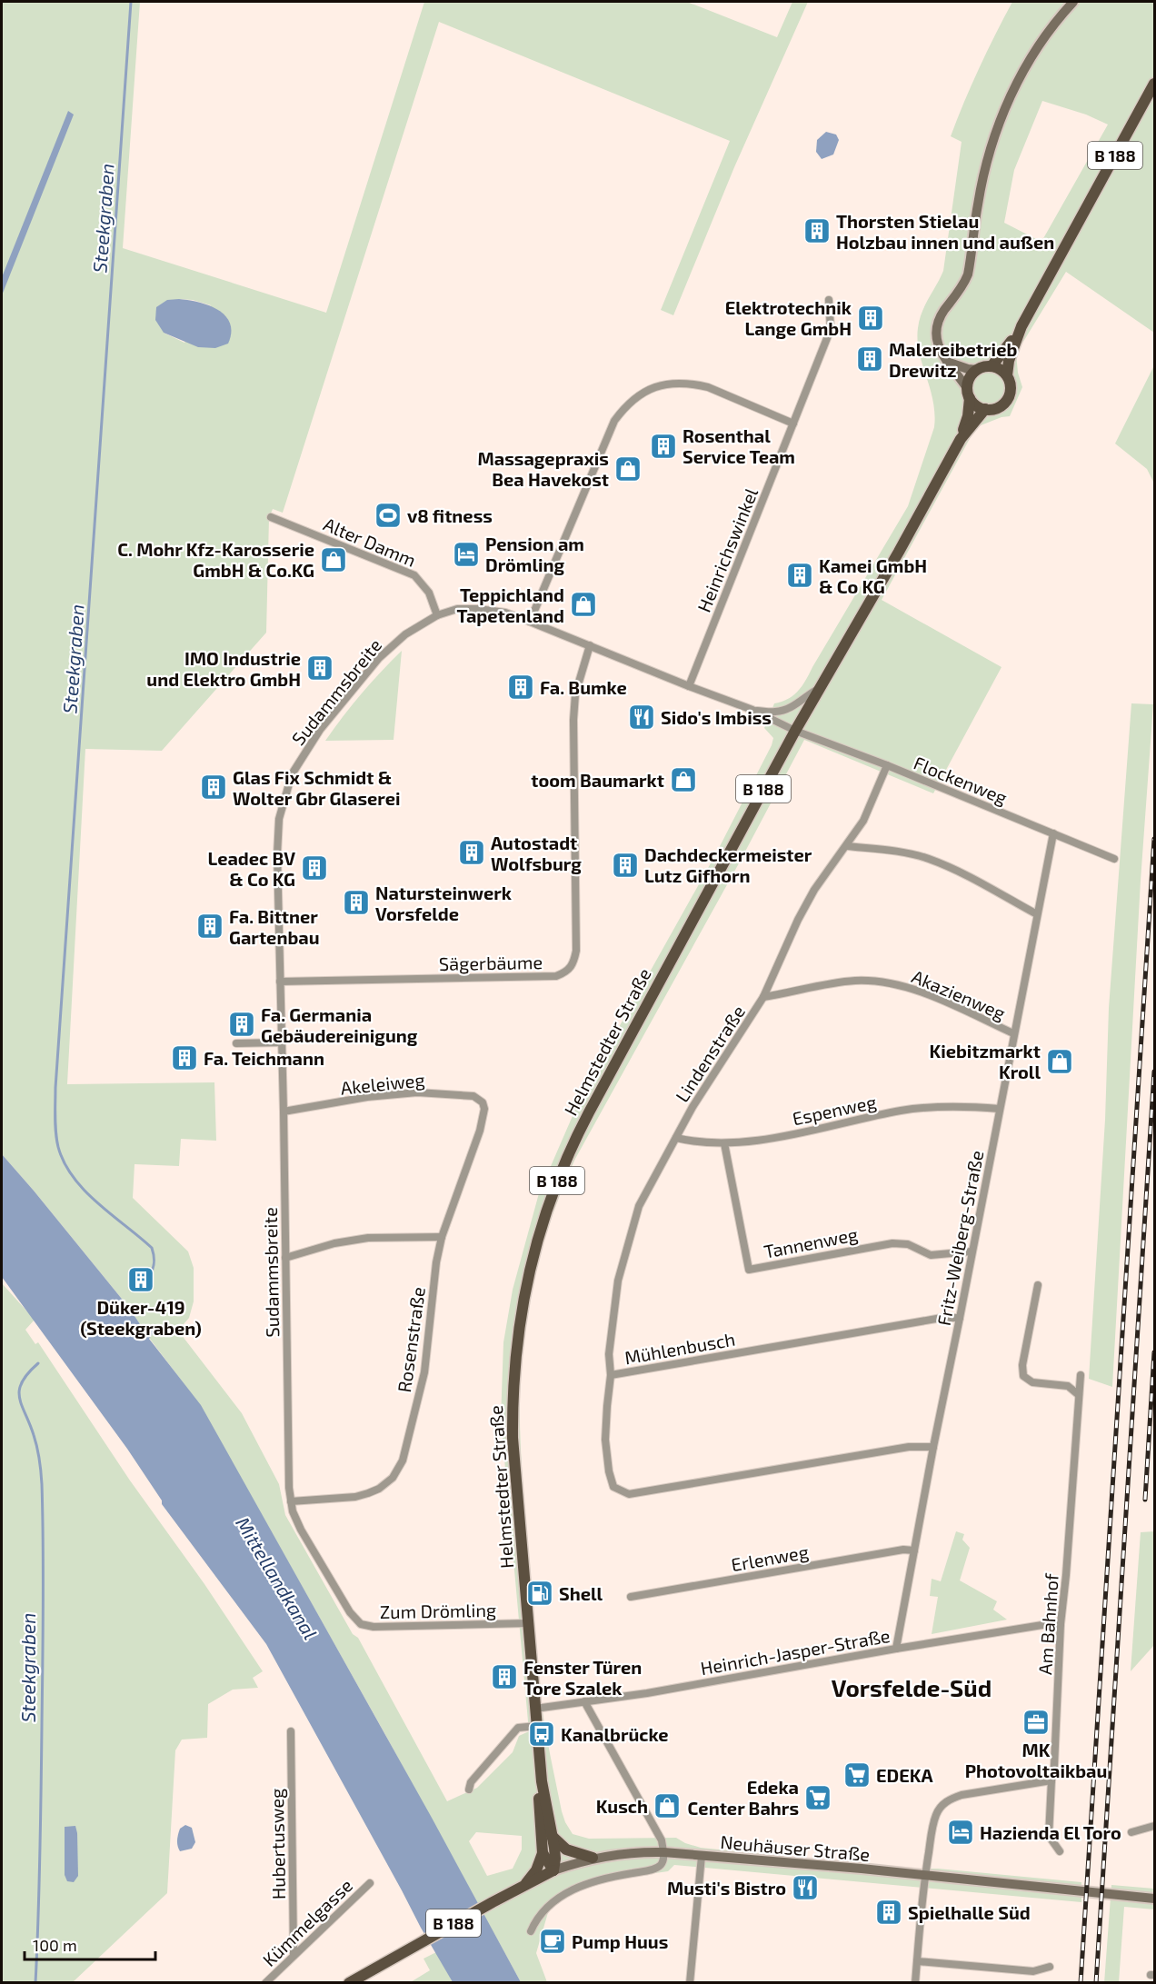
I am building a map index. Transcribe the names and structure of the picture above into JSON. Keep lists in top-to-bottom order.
{
  "streets": {
    "main road": ["B 188", "Helmstedter Straße", "Neuhäuser Straße"],
    "street": [
      "Alter Damm",
      "Heinrichswinkel",
      "Sudammsbreite",
      "Flockenweg",
      "Sägerbäume",
      "Akazienweg",
      "Lindenstraße",
      "Akeleiweg",
      "Espenweg",
      "Fritz-Weiberg-Straße",
      "Tannenweg",
      "Rosenstraße",
      "Mühlenbusch",
      "Erlenweg",
      "Zum Drömling",
      "Am Bahnhof",
      "Heinrich-Jasper-Straße",
      "Hubertusweg",
      "Kümmelgasse"
    ]
  },
  "crossings": [
    ["B 188", "Helmstedter Straße"],
    ["B 188", "Neuhäuser Straße"],
    ["Alter Damm", "Sudammsbreite"],
    ["Heinrichswinkel", "Sudammsbreite"],
    ["Sudammsbreite", "Flockenweg"],
    ["Sudammsbreite", "Sägerbäume"],
    ["Sudammsbreite", "Helmstedter Straße"],
    ["Sudammsbreite", "Akeleiweg"],
    ["Sudammsbreite", "Rosenstraße"],
    ["Sudammsbreite", "Zum Drömling"],
    ["Flockenweg", "Helmstedter Straße"],
    ["Flockenweg", "Lindenstraße"],
    ["Flockenweg", "Fritz-Weiberg-Straße"],
    ["Akazienweg", "Lindenstraße"],
    ["Akazienweg", "Fritz-Weiberg-Straße"],
    ["Helmstedter Straße", "Zum Drömling"],
    ["Helmstedter Straße", "Heinrich-Jasper-Straße"],
    ["Helmstedter Straße", "Neuhäuser Straße"],
    ["Lindenstraße", "Espenweg"],
    ["Lindenstraße", "Mühlenbusch"],
    ["Akeleiweg", "Rosenstraße"],
    ["Espenweg", "Fritz-Weiberg-Straße"],
    ["Espenweg", "Tannenweg"],
    ["Fritz-Weiberg-Straße", "Tannenweg"],
    ["Fritz-Weiberg-Straße", "Mühlenbusch"],
    ["Fritz-Weiberg-Straße", "Erlenweg"],
    ["Fritz-Weiberg-Straße", "Heinrich-Jasper-Straße"],
    ["Rosenstraße", "Zum Drömling"],
    ["Am Bahnhof", "Heinrich-Jasper-Straße"],
    ["Hubertusweg", "Kümmelgasse"]
  ],
  "districts": ["Vorsfelde-Süd"],
  "water": ["Steekgraben", "Mittellandkanal"],
  "places": {
    "building": [
      "Thorsten Stielau Holzbau innen und außen",
      "Elektrotechnik Lange GmbH",
      "Malereibetrieb Drewitz",
      "Rosenthal Service Team",
      "Kamei GmbH & Co KG",
      "IMO Industrie und Elektro GmbH",
      "Fa. Bumke",
      "Glas Fix Schmidt & Wolter Gbr Glaserei",
      "Autostadt Wolfsburg",
      "Dachdeckermeister Lutz Gifhorn",
      "Leadec BV & Co KG",
      "Natursteinwerk Vorsfelde",
      "Fa. Bittner Gartenbau",
      "Fa. Germania Gebäudereinigung",
      "Fa. Teichmann",
      "Düker-419 (Steekgraben)",
      "Fenster Türen Tore Szalek",
      "Spielhalle Süd"
    ],
    "shop": [
      "Massagepraxis Bea Havekost",
      "C. Mohr Kfz-Karosserie GmbH & Co.KG",
      "Teppichland Tapetenland",
      "toom Baumarkt",
      "Kiebitzmarkt Kroll",
      "Kusch"
    ],
    "sports": ["v8 fitness"],
    "hotel": ["Pension am Drömling", "Hazienda El Toro"],
    "restaurant": ["Sido's Imbiss", "Musti's Bistro"],
    "fuel station": ["Shell"],
    "office": ["MK Photovoltaikbau"],
    "bus stop": ["Kanalbrücke"],
    "supermarket": ["EDEKA", "Edeka Center Bahrs"],
    "cafe": ["Pump Huus"]
  },
  "scale_bar": "100 m"
}
